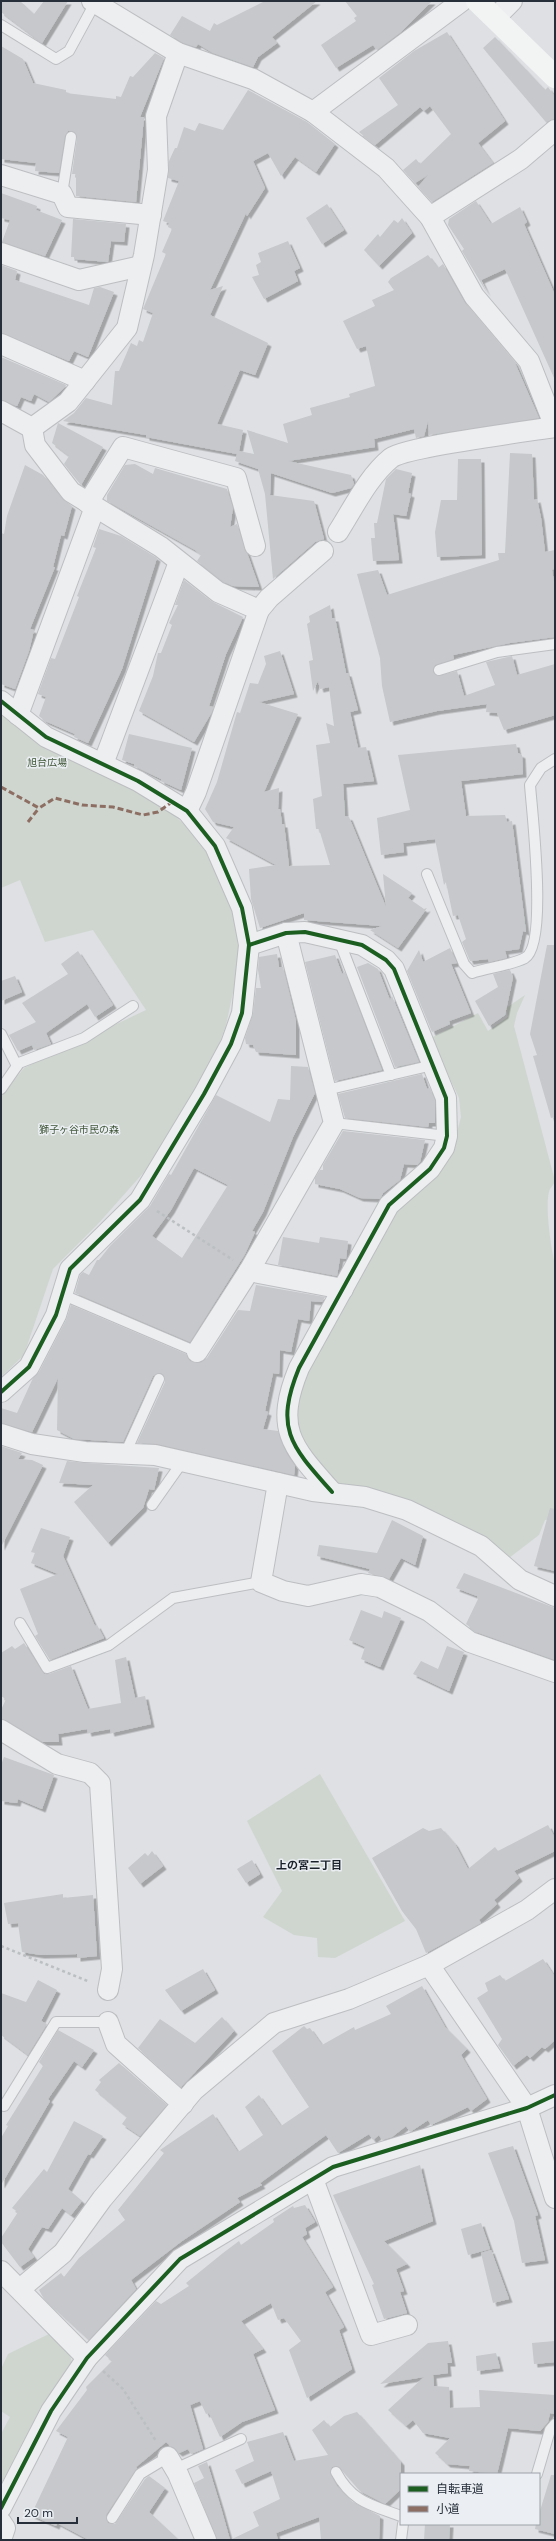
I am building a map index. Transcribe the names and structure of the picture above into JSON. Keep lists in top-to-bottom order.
{
  "districts": ["上の宮二丁目"],
  "parks": ["旭台広場", "獅子ヶ谷市民の森"],
  "legend": ["自転車道", "小道"],
  "scale_bar": "20 m"
}
